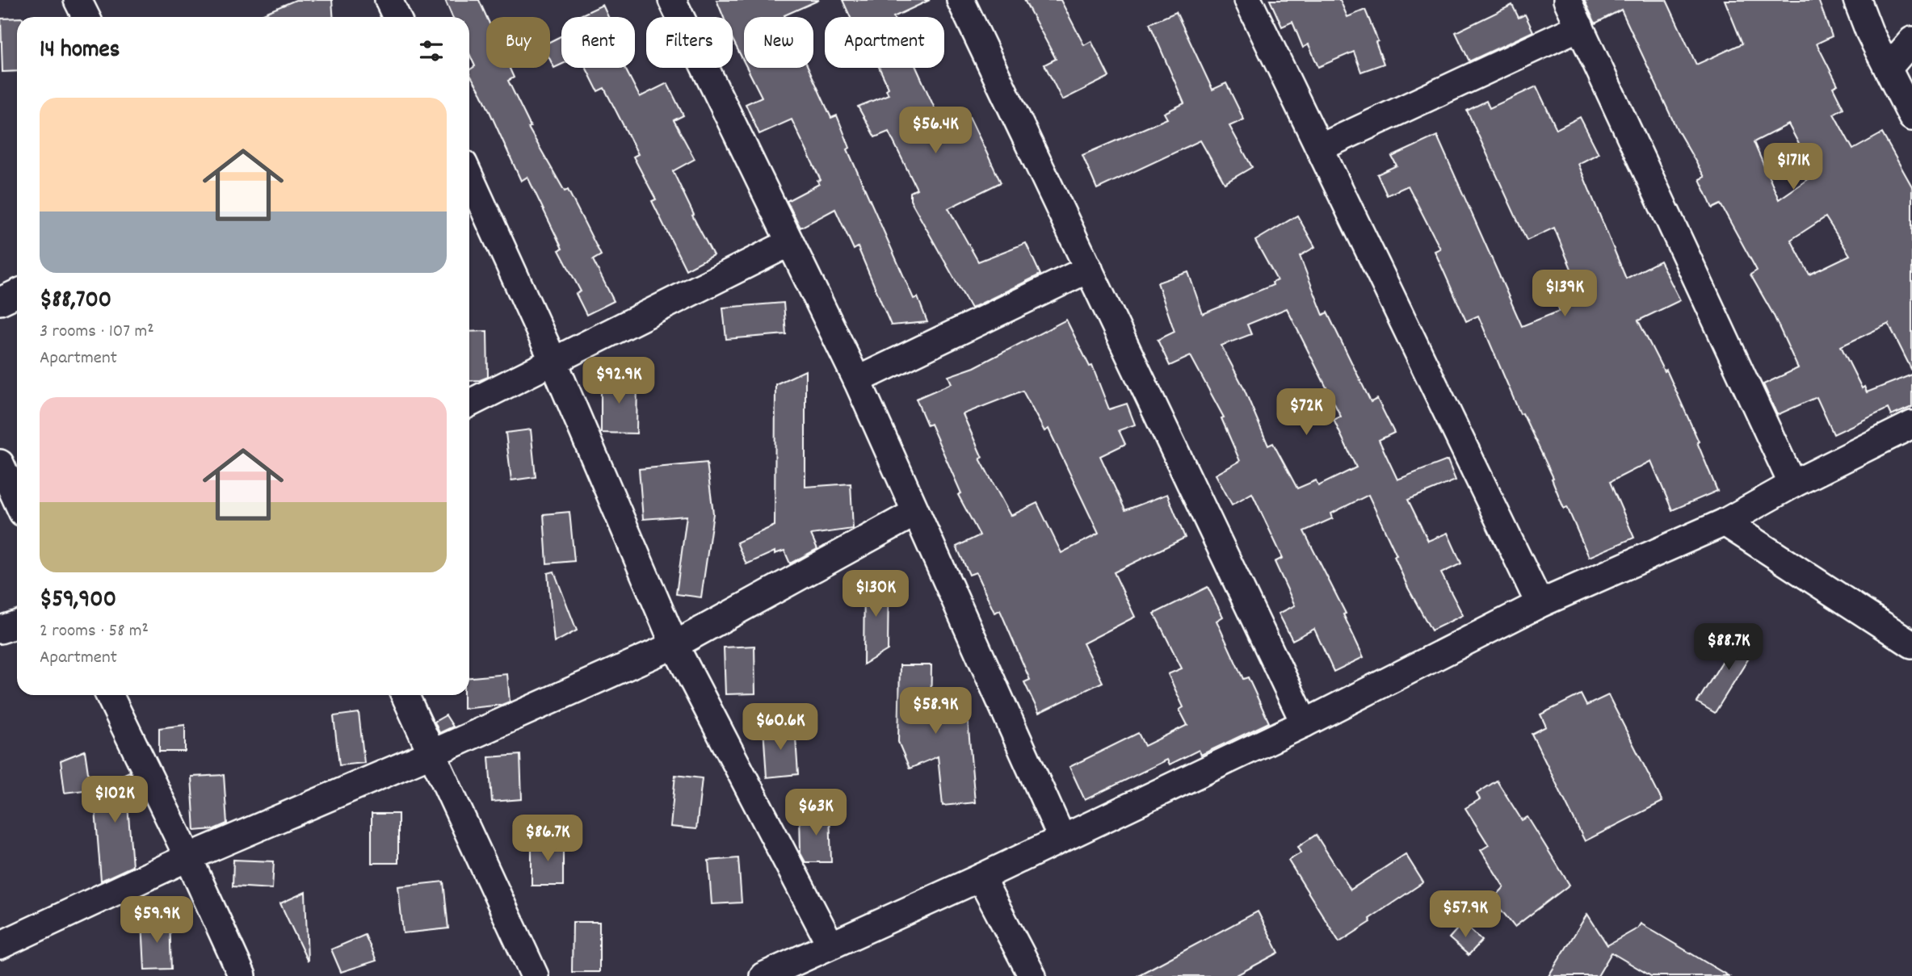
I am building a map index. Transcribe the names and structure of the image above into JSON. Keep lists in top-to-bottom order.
{
  "page": {
    "chip": [
      "Buy",
      "Rent",
      "Filters",
      "New",
      "Apartment"
    ],
    "heading": "14 homes",
    "list": [
      {
        "name": "$88,700",
        "note": "3 rooms · 107 m² · Apartment"
      },
      {
        "name": "$59,900",
        "note": "2 rooms · 58 m² · Apartment"
      }
    ],
    "price": [
      "$56.4K",
      "$171K",
      "$139K",
      "$92.9K",
      "$72K",
      "$130K",
      "$88.7K",
      "$58.9K",
      "$60.6K",
      "$102K",
      "$63K",
      "$86.7K",
      "$57.9K",
      "$59.9K"
    ]
  }
}
